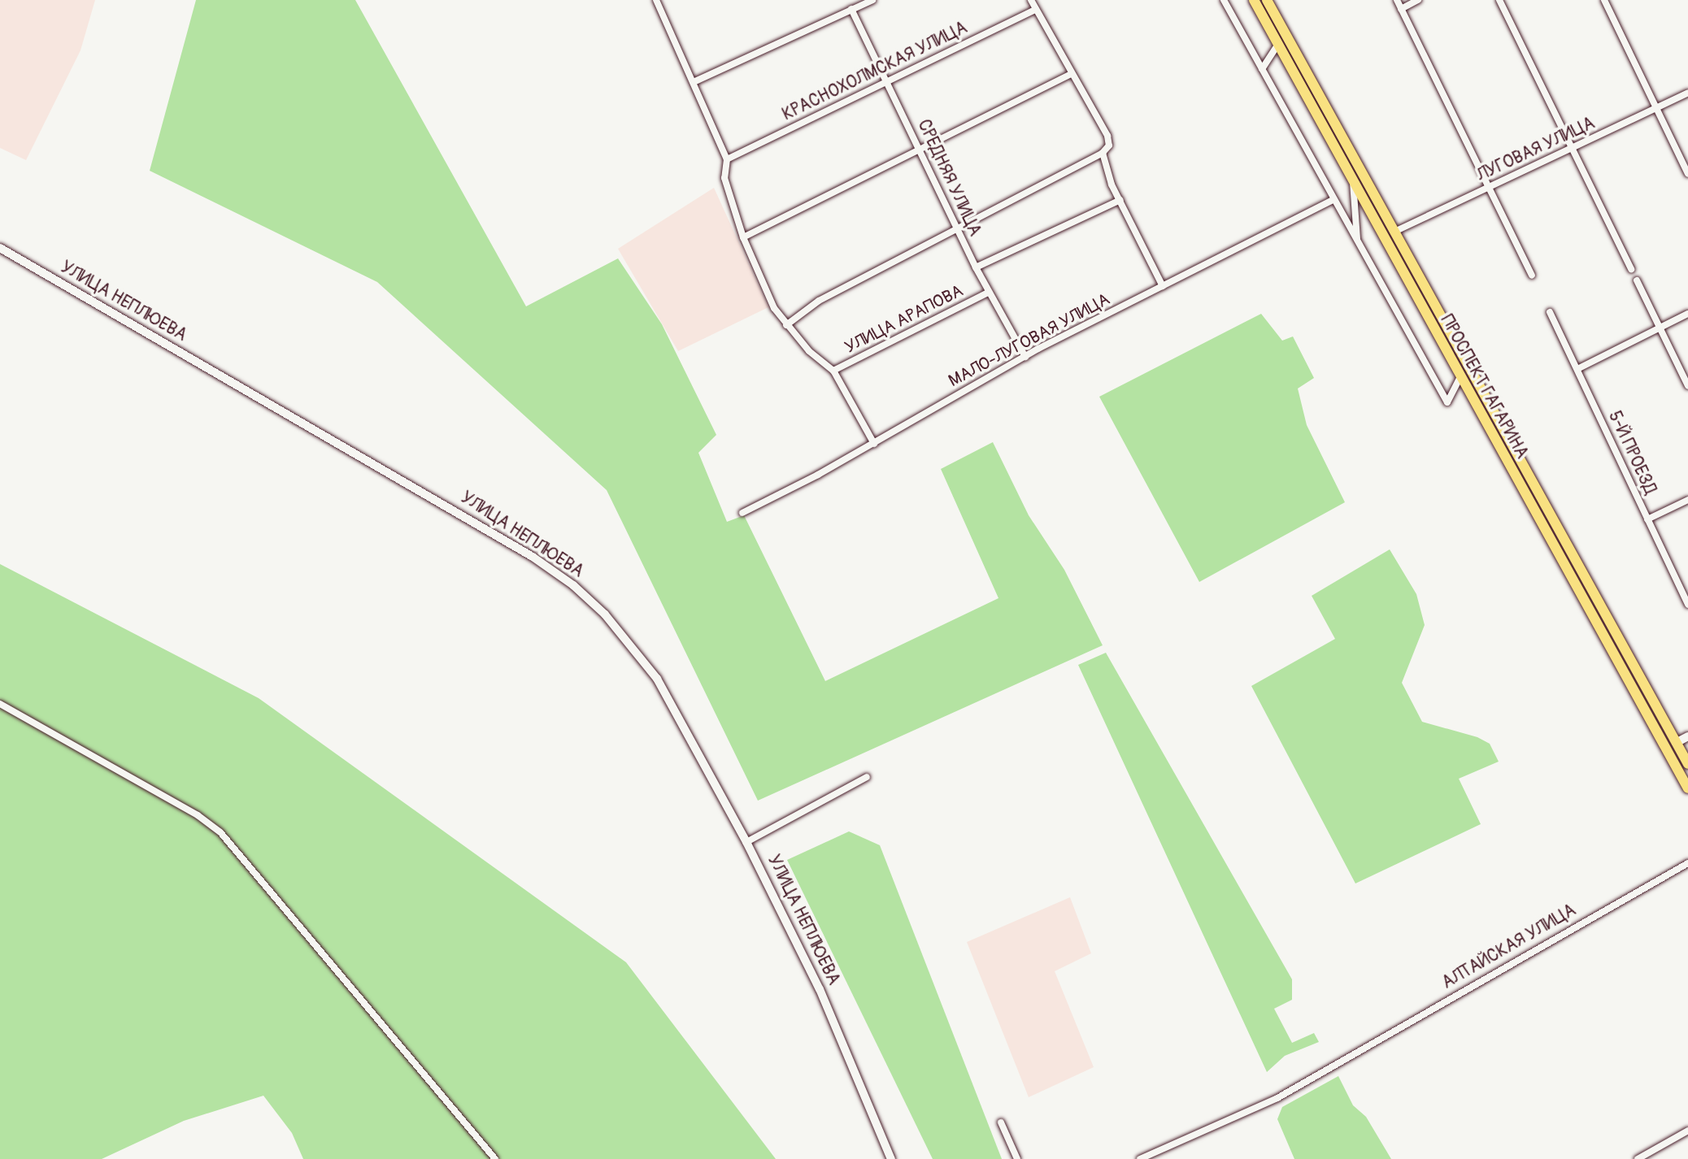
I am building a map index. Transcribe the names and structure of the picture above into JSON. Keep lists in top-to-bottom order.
{
  "streets": {
    "main road": ["УЛИЦА НЕПЛЮЕВА", "ПРОСПЕКТ ГАГАРИНА"],
    "street": [
      "КРАСНОХОЛМСКАЯ УЛИЦА",
      "ЛУГОВАЯ УЛИЦА",
      "СРЕДНЯЯ УЛИЦА",
      "УЛИЦА АРАПОВА",
      "МАЛО-ЛУГОВАЯ УЛИЦА",
      "5-Й ПРОЕЗД",
      "АЛТАЙСКАЯ УЛИЦА"
    ]
  },
  "crossings": [
    ["КРАСНОХОЛМСКАЯ УЛИЦА", "СРЕДНЯЯ УЛИЦА"],
    ["ЛУГОВАЯ УЛИЦА", "ПРОСПЕКТ ГАГАРИНА"],
    ["СРЕДНЯЯ УЛИЦА", "УЛИЦА АРАПОВА"],
    ["СРЕДНЯЯ УЛИЦА", "МАЛО-ЛУГОВАЯ УЛИЦА"]
  ]
}
